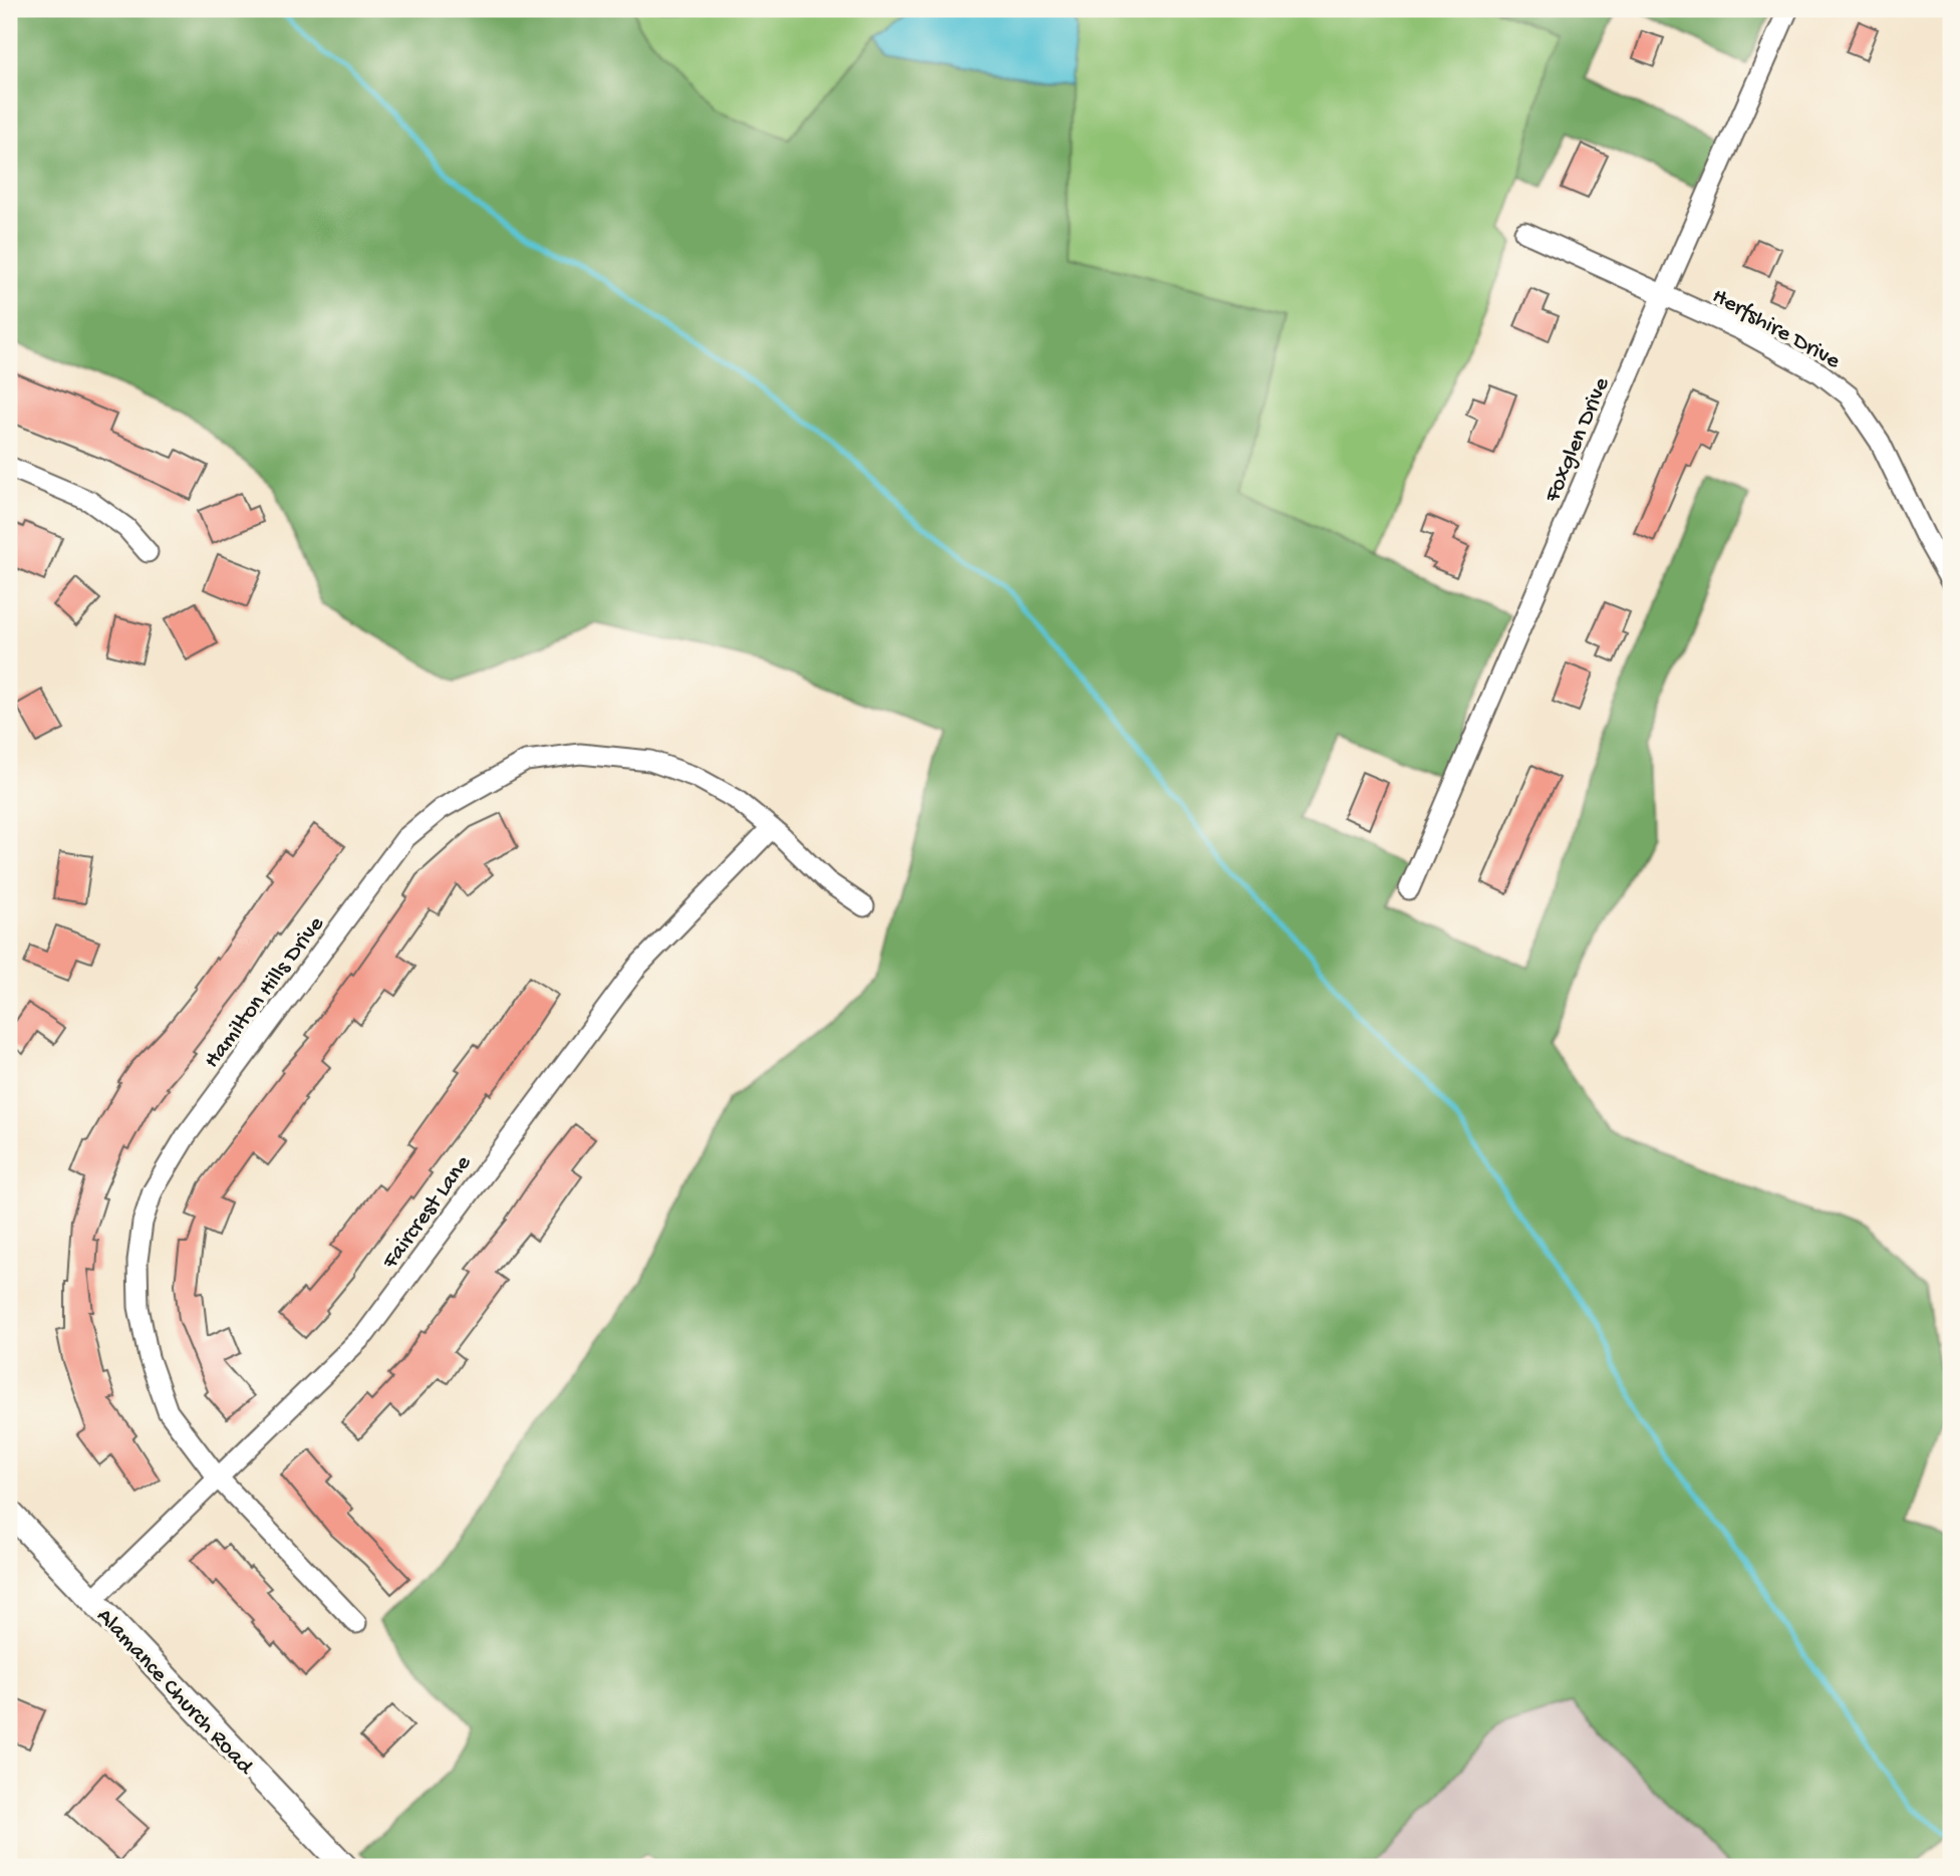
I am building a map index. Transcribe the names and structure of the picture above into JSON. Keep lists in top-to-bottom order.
{
  "streets": {
    "main road": ["Alamance Church Road"],
    "street": [
      "Herfshire Drive",
      "Foxglen Drive",
      "Hamilton Hills Drive",
      "Faircrest Lane"
    ]
  },
  "crossings": [
    ["Herfshire Drive", "Foxglen Drive"],
    ["Hamilton Hills Drive", "Faircrest Lane"],
    ["Faircrest Lane", "Alamance Church Road"]
  ]
}
